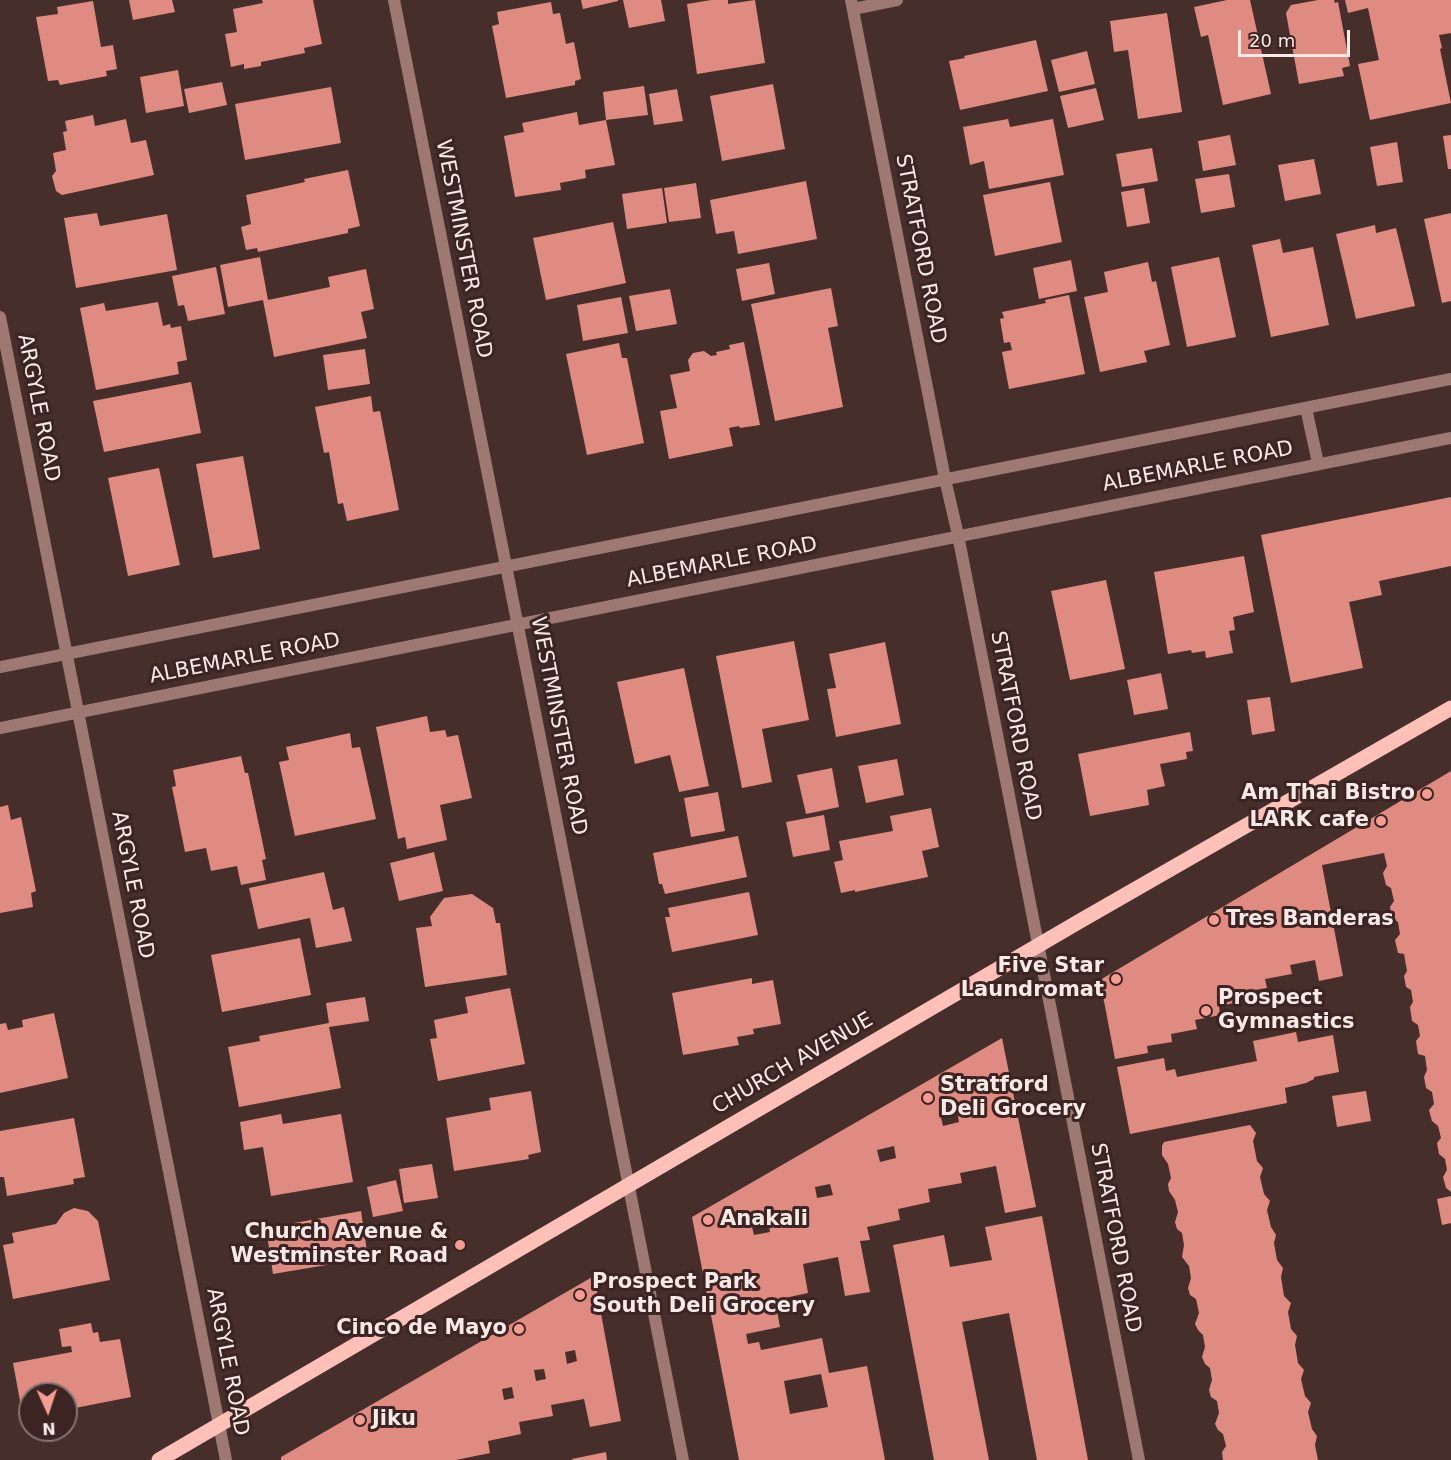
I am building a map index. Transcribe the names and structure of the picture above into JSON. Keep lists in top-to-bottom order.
{
  "streets": {
    "main road": ["CHURCH AVENUE"],
    "street": [
      "WESTMINSTER ROAD",
      "STRATFORD ROAD",
      "ARGYLE ROAD",
      "ALBEMARLE ROAD"
    ]
  },
  "crossings": [
    ["WESTMINSTER ROAD", "ALBEMARLE ROAD"],
    ["WESTMINSTER ROAD", "CHURCH AVENUE"],
    ["STRATFORD ROAD", "ALBEMARLE ROAD"],
    ["STRATFORD ROAD", "CHURCH AVENUE"],
    ["ARGYLE ROAD", "ALBEMARLE ROAD"],
    ["ARGYLE ROAD", "CHURCH AVENUE"]
  ],
  "places": [
    "Am Thai Bistro",
    "LARK cafe",
    "Tres Banderas",
    "Five Star Laundromat",
    "Prospect Gymnastics",
    "Stratford Deli Grocery",
    "Anakali",
    "Church Avenue & Westminster Road",
    "Prospect Park South Deli Grocery",
    "Cinco de Mayo",
    "Jiku"
  ],
  "scale_bar": "20 m",
  "north": "bottom"
}
